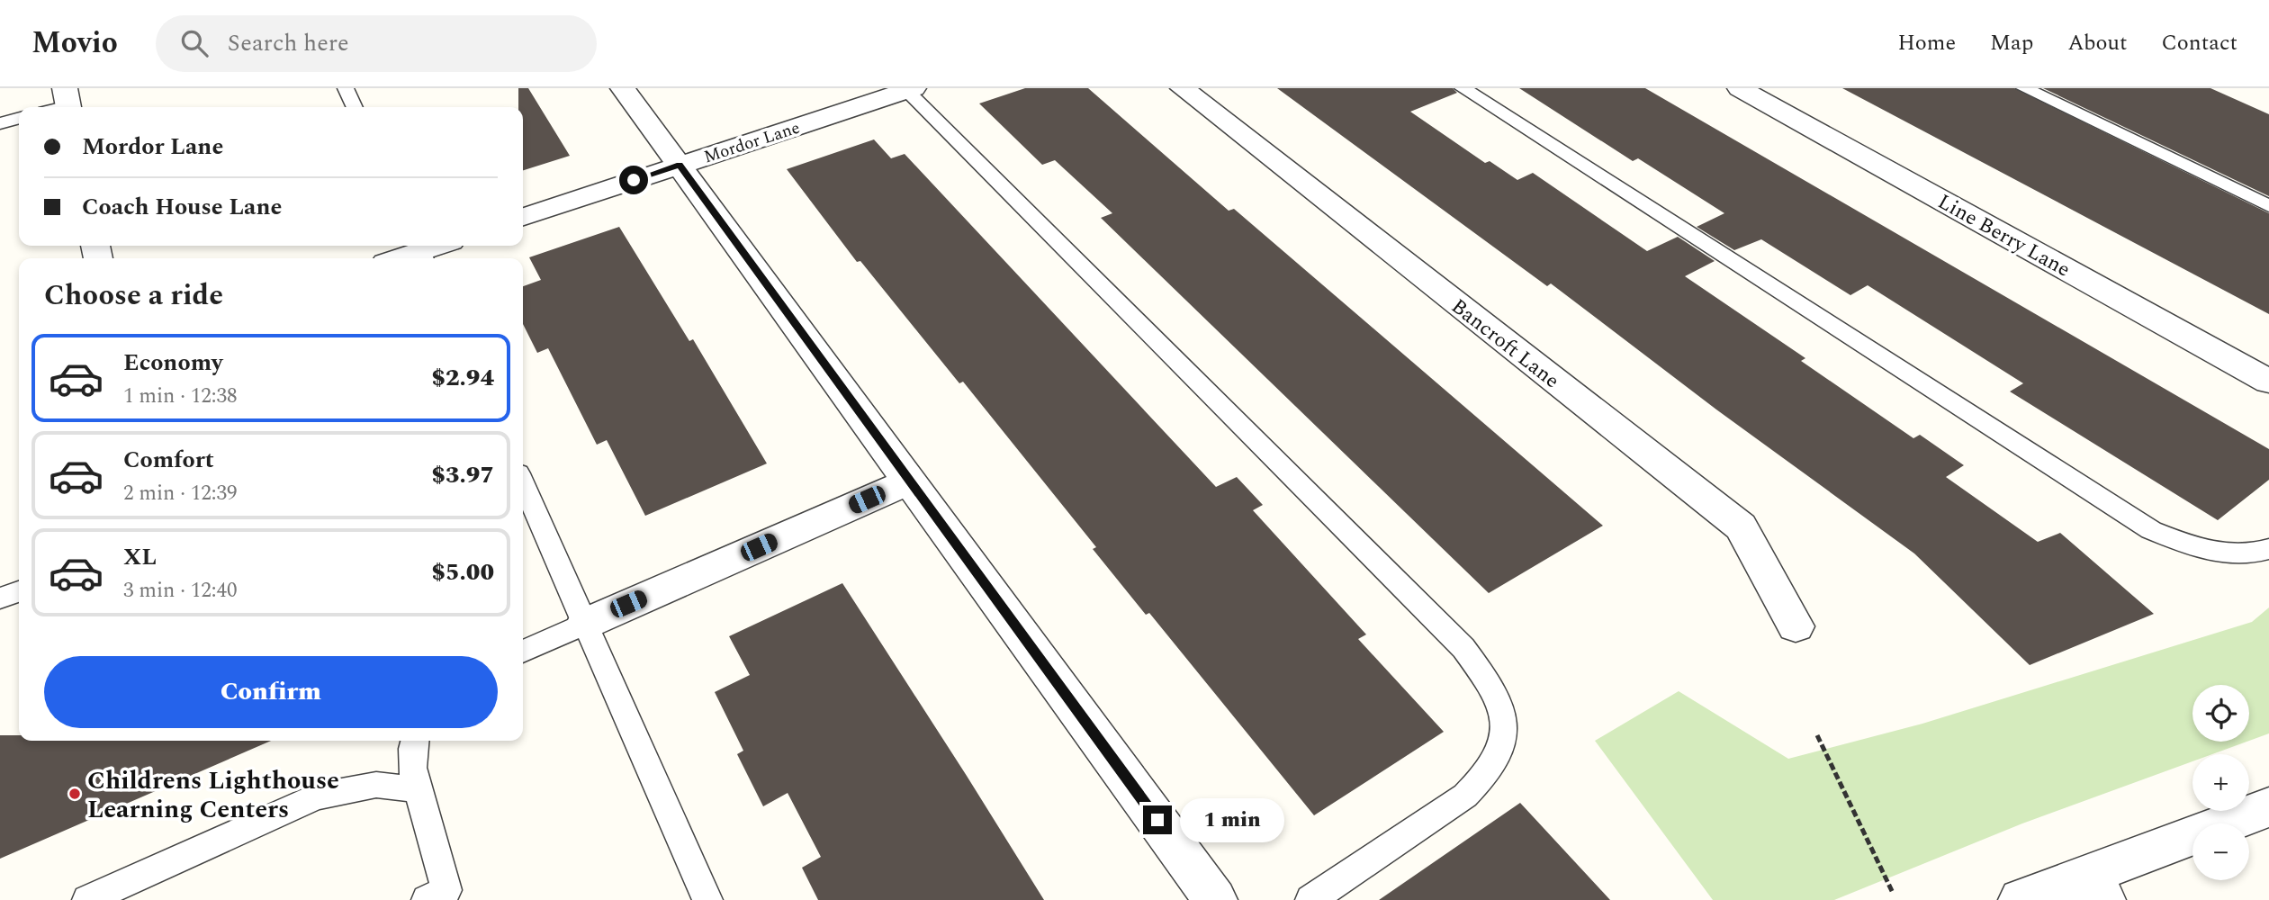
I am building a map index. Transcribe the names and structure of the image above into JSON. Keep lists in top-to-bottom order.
{
  "streets": {
    "street": ["Mordor Lane", "Line Berry Lane", "Bancroft Lane"]
  },
  "places": ["Childrens Lighthouse Learning Centers"],
  "page": {
    "header": "Movio",
    "search": "Search here",
    "nav": [
      "Home",
      "Map",
      "About",
      "Contact"
    ],
    "banner": ["Mordor Lane", "Coach House Lane"],
    "heading": "Choose a ride",
    "list": [
      {
        "name": "Economy",
        "note": "1 min · 12:38",
        "value": "$2.94"
      },
      {
        "name": "Comfort",
        "note": "2 min · 12:39",
        "value": "$3.97"
      },
      {
        "name": "XL",
        "note": "3 min · 12:40",
        "value": "$5.00"
      }
    ],
    "buttons": "Confirm",
    "map_buttons": ["+", "−"],
    "bubble": "1 min"
  }
}
